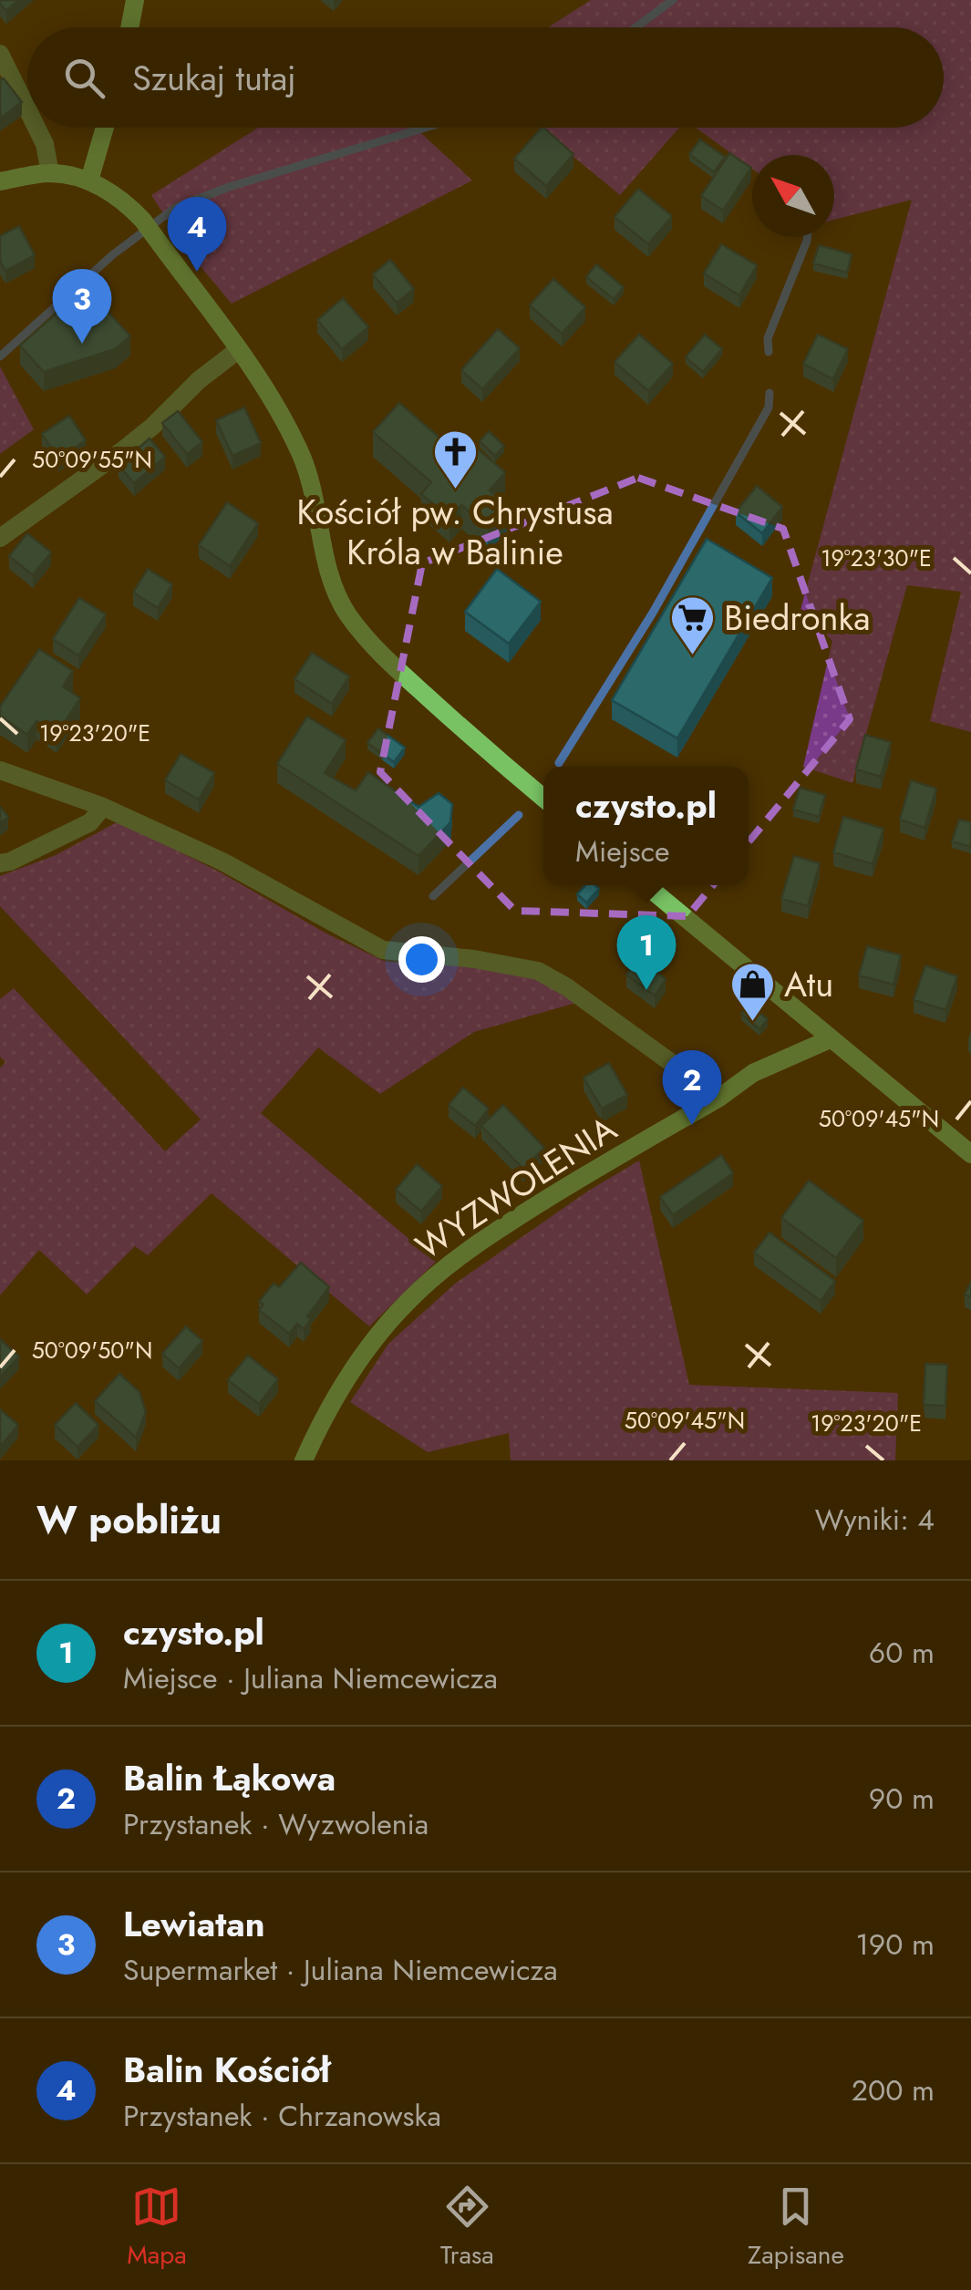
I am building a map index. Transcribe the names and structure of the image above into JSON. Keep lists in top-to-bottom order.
{
  "streets": {
    "street": ["WYZWOLENIA"]
  },
  "places": {
    "church": ["Kościół pw. Chrystusa Króla w Balinie"],
    "supermarket": ["Biedronka"],
    "shop": ["Atu"]
  },
  "north": "top left",
  "page": {
    "search": "Szukaj tutaj",
    "pins": [
      "4",
      "3",
      "1",
      "2"
    ],
    "popup": ["czysto.pl", "Miejsce"],
    "heading": ["W pobliżu", "Wyniki: 4"],
    "list": [
      {
        "mark": "1",
        "name": "czysto.pl",
        "note": "Miejsce · Juliana Niemcewicza",
        "value": "60 m"
      },
      {
        "mark": "2",
        "name": "Balin Łąkowa",
        "note": "Przystanek · Wyzwolenia",
        "value": "90 m"
      },
      {
        "mark": "3",
        "name": "Lewiatan",
        "note": "Supermarket · Juliana Niemcewicza",
        "value": "190 m"
      },
      {
        "mark": "4",
        "name": "Balin Kościół",
        "note": "Przystanek · Chrzanowska",
        "value": "200 m"
      }
    ],
    "nav": ["Mapa", "Trasa", "Zapisane"]
  },
  "coordinates": [
    "50°09'55\"N",
    "19°23'30\"E",
    "19°23'20\"E",
    "50°09'45\"N",
    "50°09'50\"N"
  ]
}
